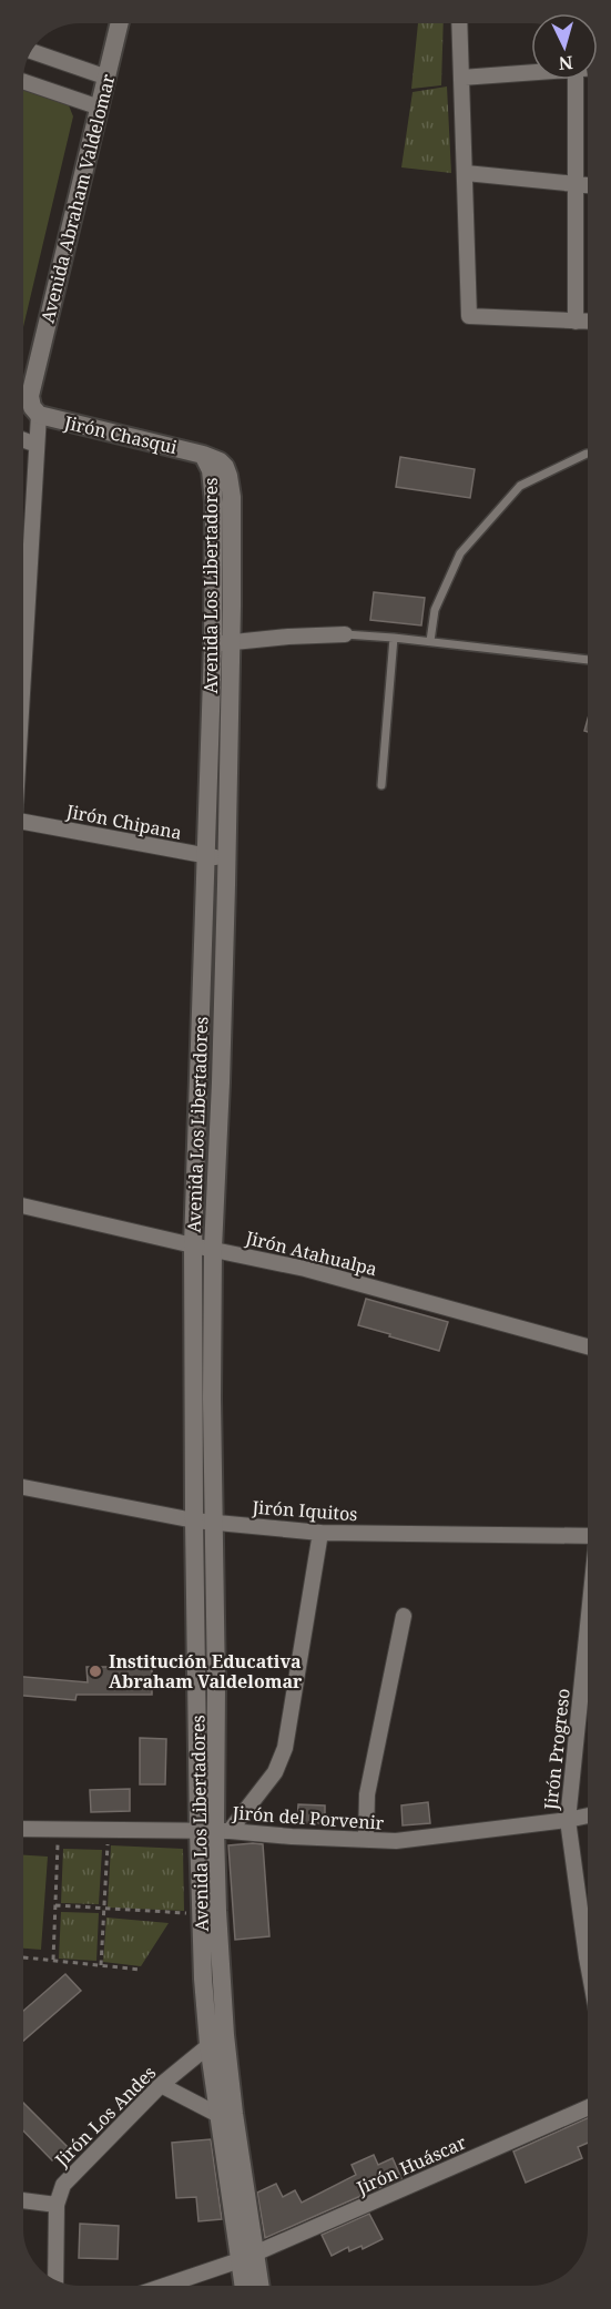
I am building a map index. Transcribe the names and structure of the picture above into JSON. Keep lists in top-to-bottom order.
{
  "streets": {
    "street": [
      "Avenida Abraham Valdelomar",
      "Jirón Chasqui",
      "Avenida Los Libertadores",
      "Jirón Chipana",
      "Jirón Atahualpa",
      "Jirón Iquitos",
      "Jirón Progreso",
      "Jirón del Porvenir",
      "Jirón Los Andes",
      "Jirón Huáscar"
    ]
  },
  "crossings": [
    ["Avenida Abraham Valdelomar", "Jirón Chasqui"],
    ["Jirón Chasqui", "Avenida Los Libertadores"],
    ["Avenida Los Libertadores", "Jirón Chipana"],
    ["Avenida Los Libertadores", "Jirón Atahualpa"],
    ["Avenida Los Libertadores", "Jirón Iquitos"],
    ["Avenida Los Libertadores", "Jirón del Porvenir"],
    ["Avenida Los Libertadores", "Jirón Los Andes"],
    ["Avenida Los Libertadores", "Jirón Huáscar"],
    ["Jirón Progreso", "Jirón del Porvenir"]
  ],
  "places": ["Institución Educativa Abraham Valdelomar"],
  "north": "bottom"
}
